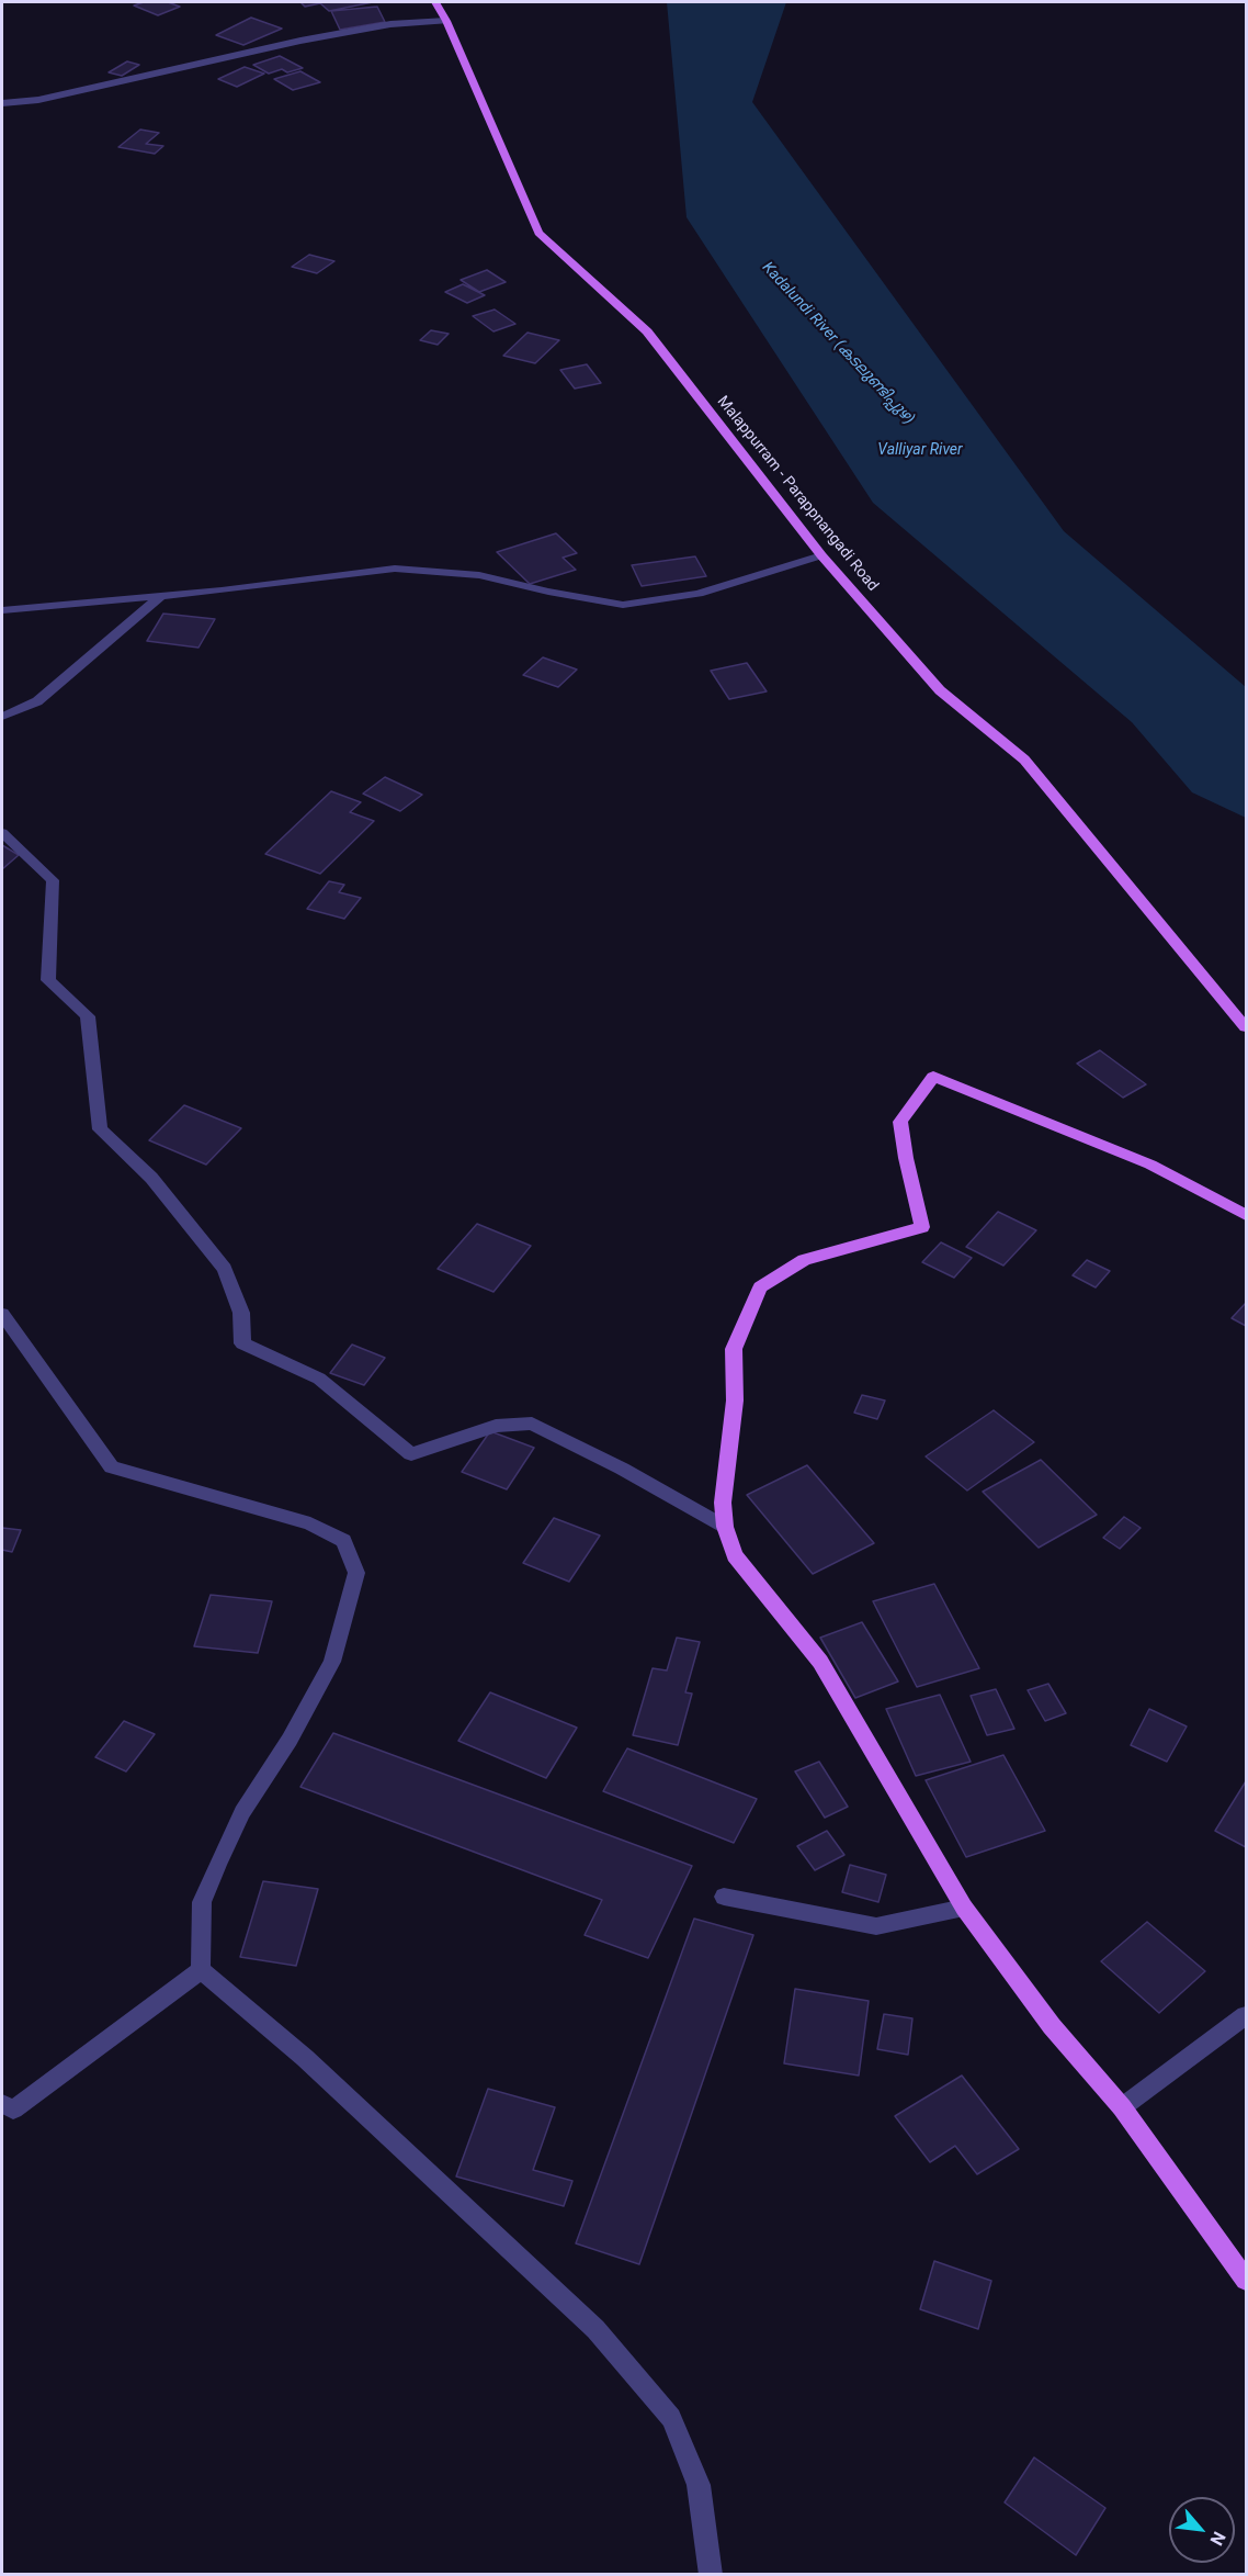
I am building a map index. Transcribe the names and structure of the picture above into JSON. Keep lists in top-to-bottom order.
{
  "streets": {
    "main road": ["Malappurram - Parappnangadi Road"]
  },
  "water": ["Kadalundi River (കടലുണ്ടിപ്പുഴ)", "Valliyar River"],
  "north": "bottom right"
}
